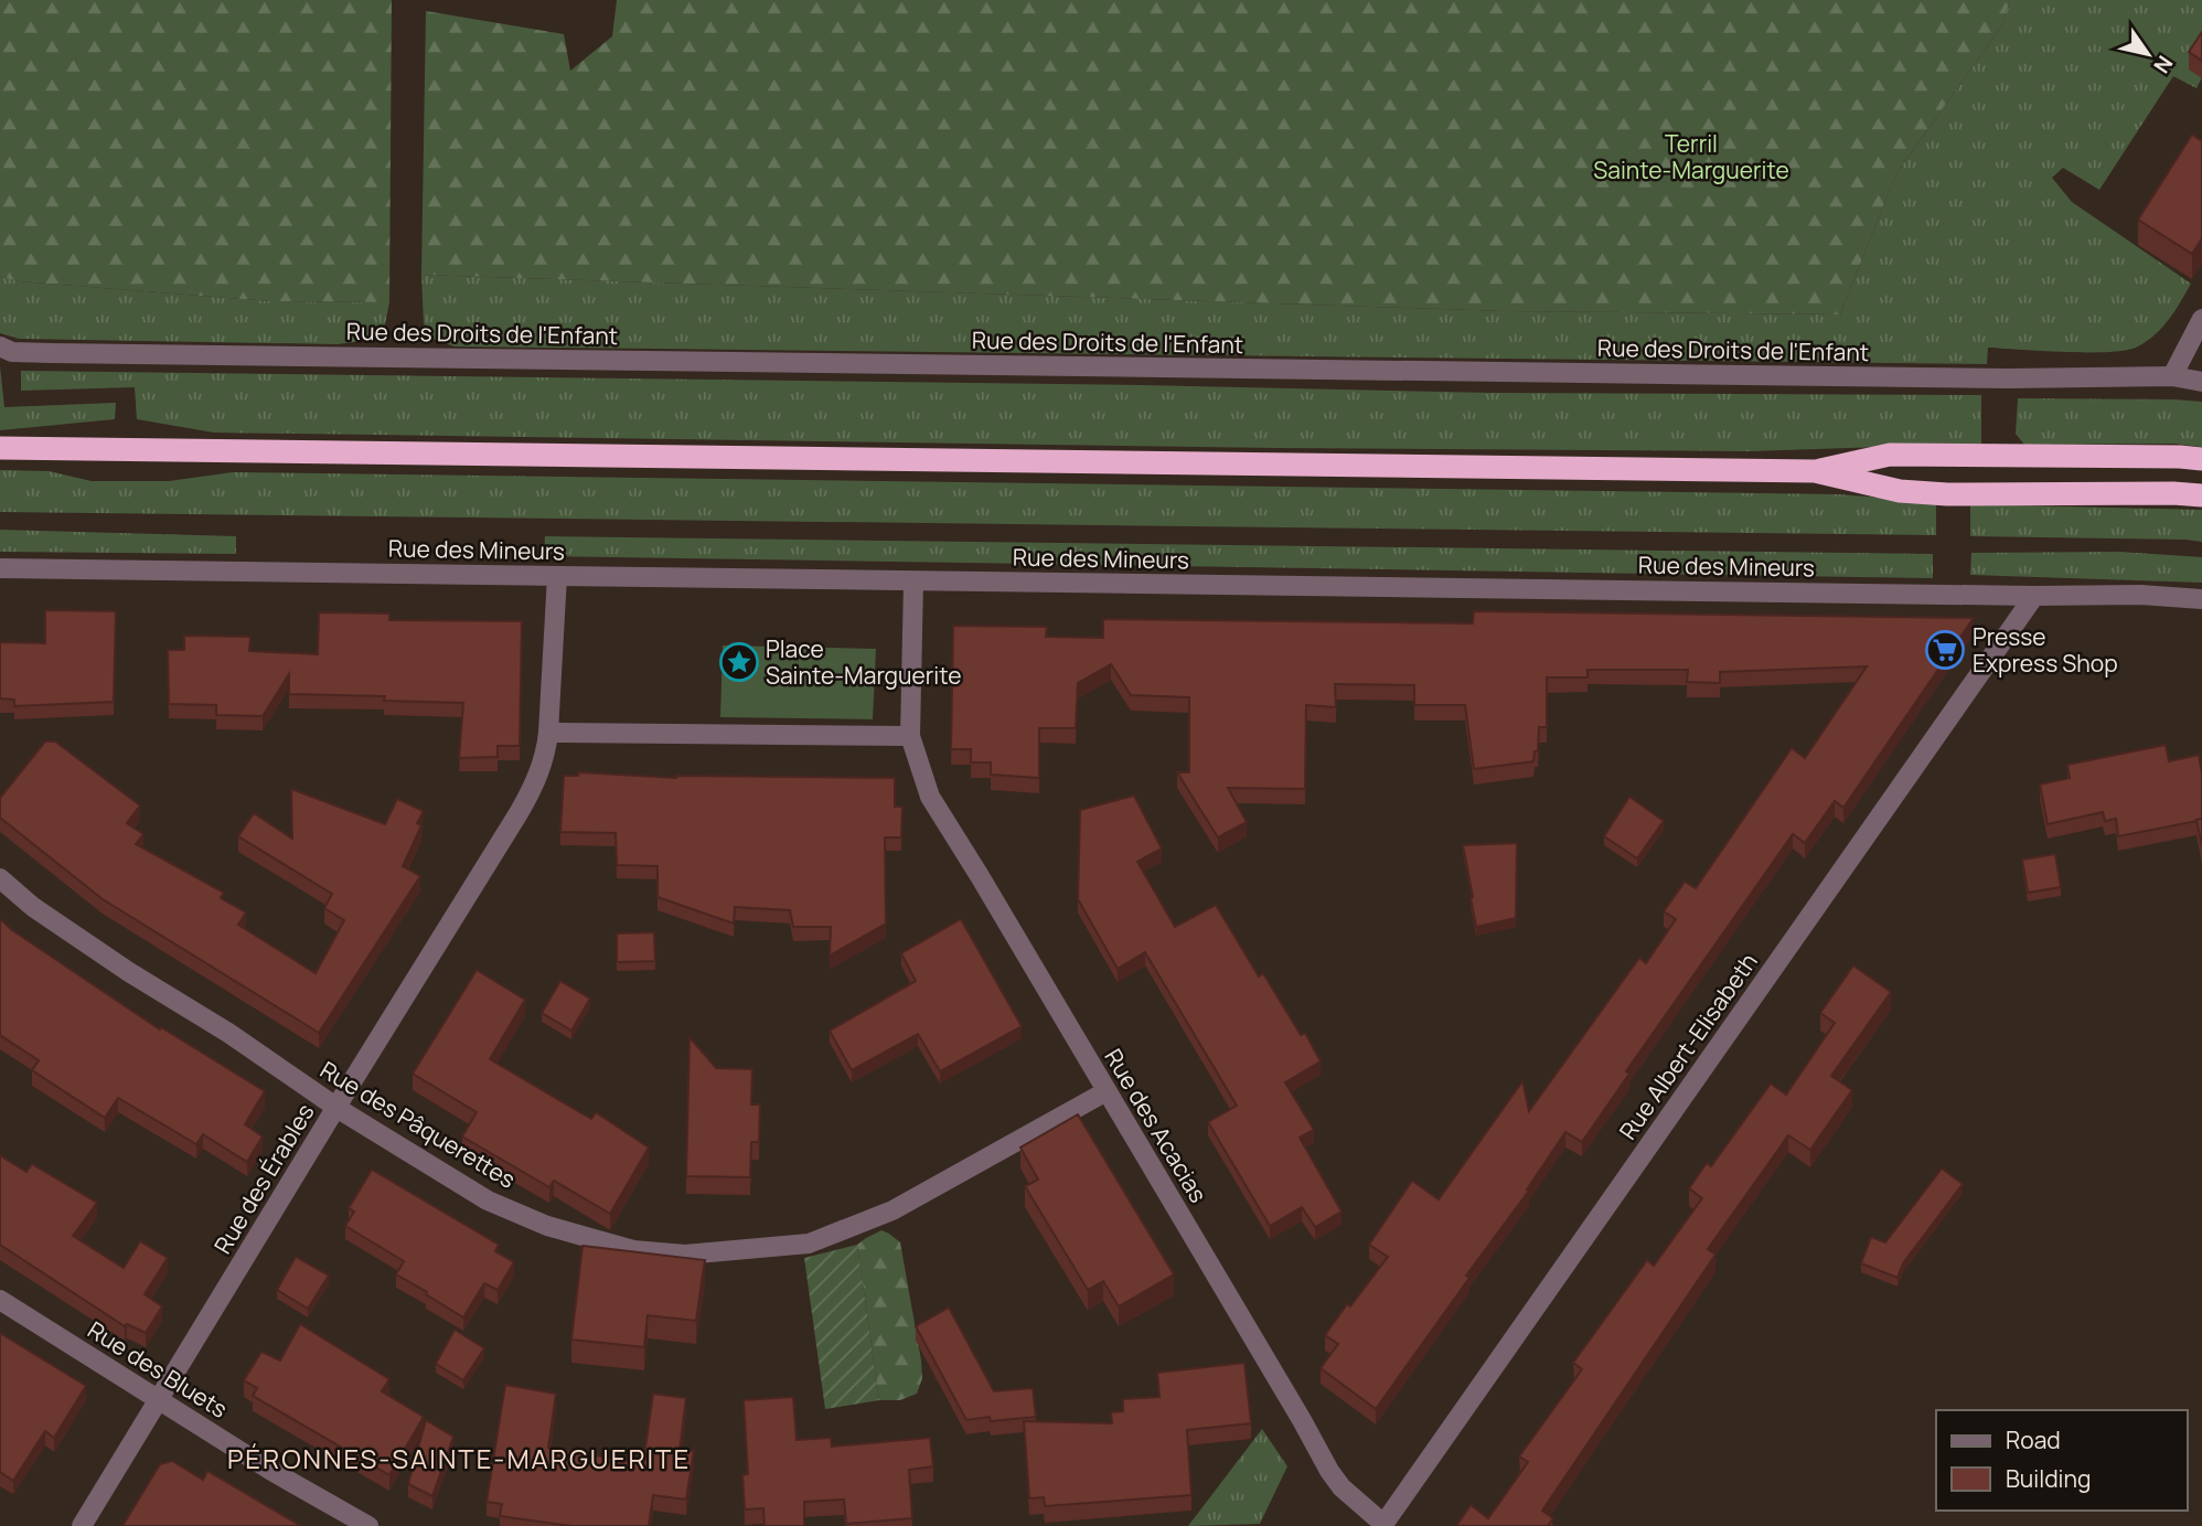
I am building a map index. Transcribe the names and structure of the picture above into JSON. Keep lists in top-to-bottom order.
{
  "streets": {
    "street": [
      "Rue des Droits de l'Enfant",
      "Rue des Mineurs",
      "Rue Albert-Elisabeth",
      "Rue des Pâquerettes",
      "Rue des Acacias",
      "Rue des Érables",
      "Rue des Bluets"
    ]
  },
  "crossings": [
    ["Rue des Mineurs", "Rue Albert-Elisabeth"],
    ["Rue Albert-Elisabeth", "Rue des Acacias"],
    ["Rue des Pâquerettes", "Rue des Acacias"],
    ["Rue des Pâquerettes", "Rue des Érables"],
    ["Rue des Érables", "Rue des Bluets"]
  ],
  "districts": ["PÉRONNES-SAINTE-MARGUERITE"],
  "parks": ["Terril Sainte-Marguerite"],
  "places": {
    "supermarket": ["Presse Express Shop"],
    "place": ["Place Sainte-Marguerite"]
  },
  "legend": ["Road", "Building"],
  "north": "bottom right"
}
